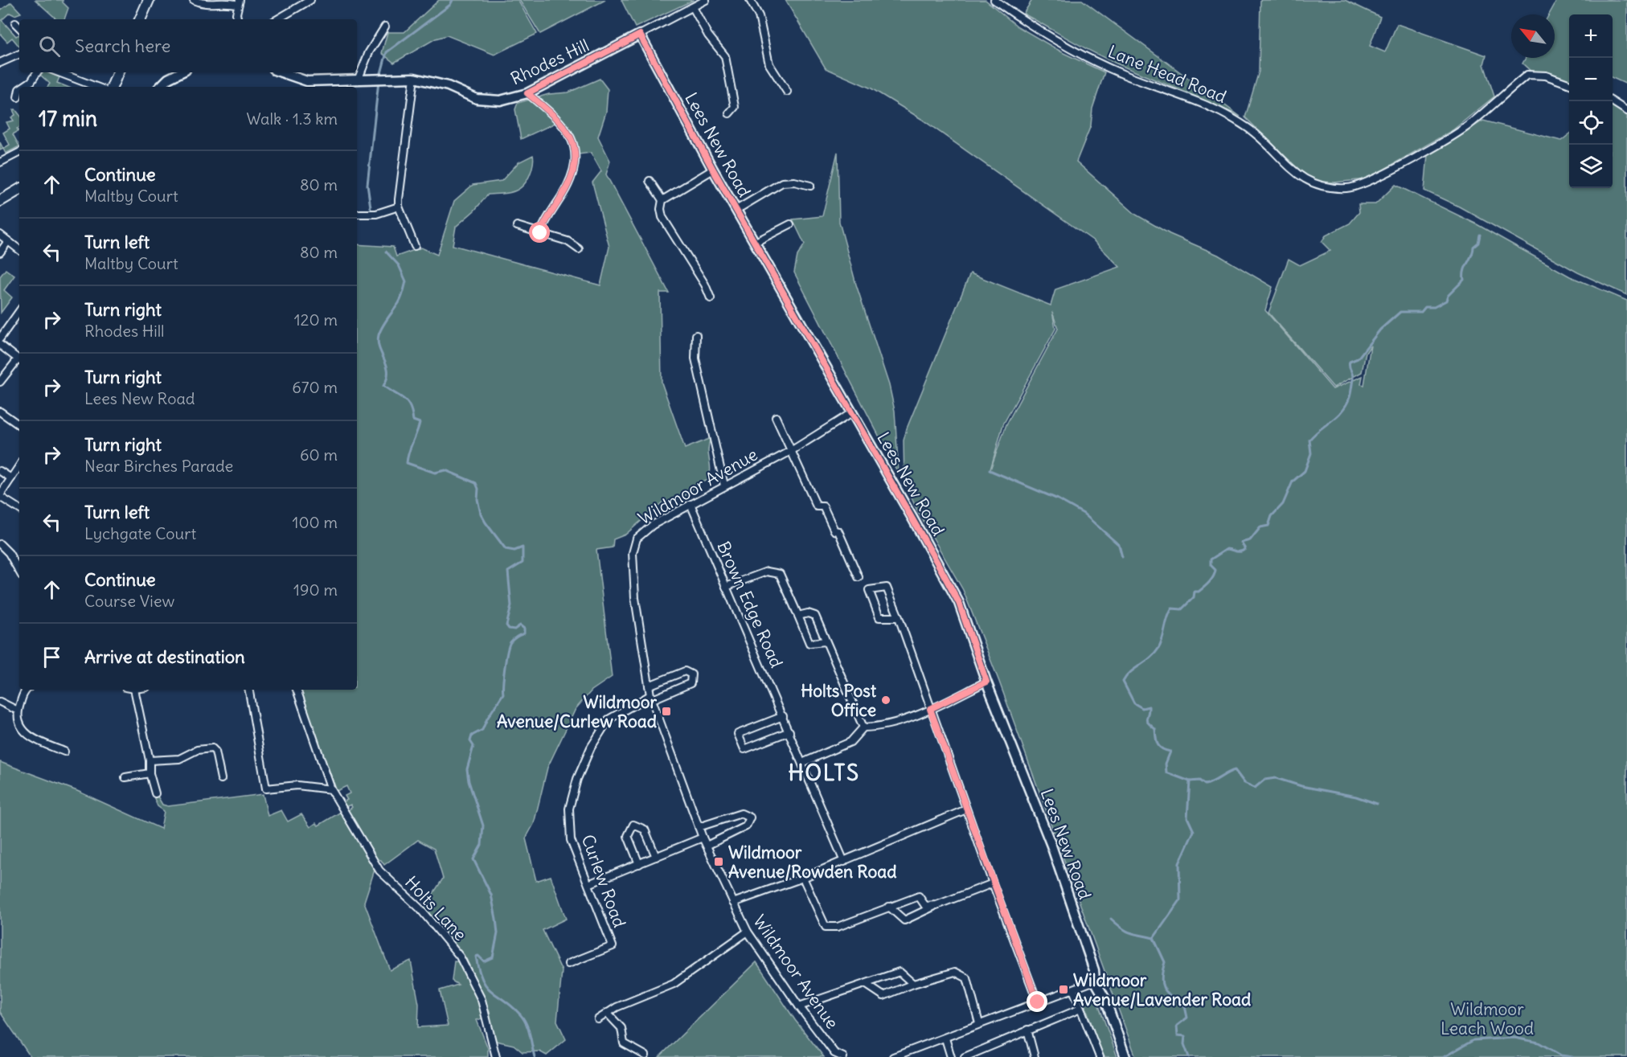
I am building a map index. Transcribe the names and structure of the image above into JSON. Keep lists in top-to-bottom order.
{
  "streets": {
    "street": [
      "Rhodes Hill",
      "Lane Head Road",
      "Lees New Road",
      "Wildmoor Avenue",
      "Brown Edge Road",
      "Curlew Road",
      "Holts Lane"
    ]
  },
  "crossings": [
    ["Rhodes Hill", "Lees New Road"],
    ["Lees New Road", "Wildmoor Avenue"],
    ["Wildmoor Avenue", "Brown Edge Road"],
    ["Wildmoor Avenue", "Curlew Road"]
  ],
  "districts": ["HOLTS"],
  "parks": ["Wildmoor Leach Wood"],
  "places": {
    "other": ["Holts Post Office"],
    "transit": ["Wildmoor Avenue/Curlew Road", "Wildmoor Avenue/Rowden Road", "Wildmoor Avenue/Lavender Road"]
  },
  "north": "top left",
  "page": {
    "map_buttons": ["+", "−"],
    "search": "Search here",
    "heading": ["17 min", "Walk · 1.3 km"],
    "list": [
      ["Continue", "Maltby Court", "80 m"],
      ["Turn left", "Maltby Court", "80 m"],
      ["Turn right", "Rhodes Hill", "120 m"],
      ["Turn right", "Lees New Road", "670 m"],
      ["Turn right", "Near Birches Parade", "60 m"],
      ["Turn left", "Lychgate Court", "100 m"],
      ["Continue", "Course View", "190 m"],
      "Arrive at destination"
    ]
  }
}
